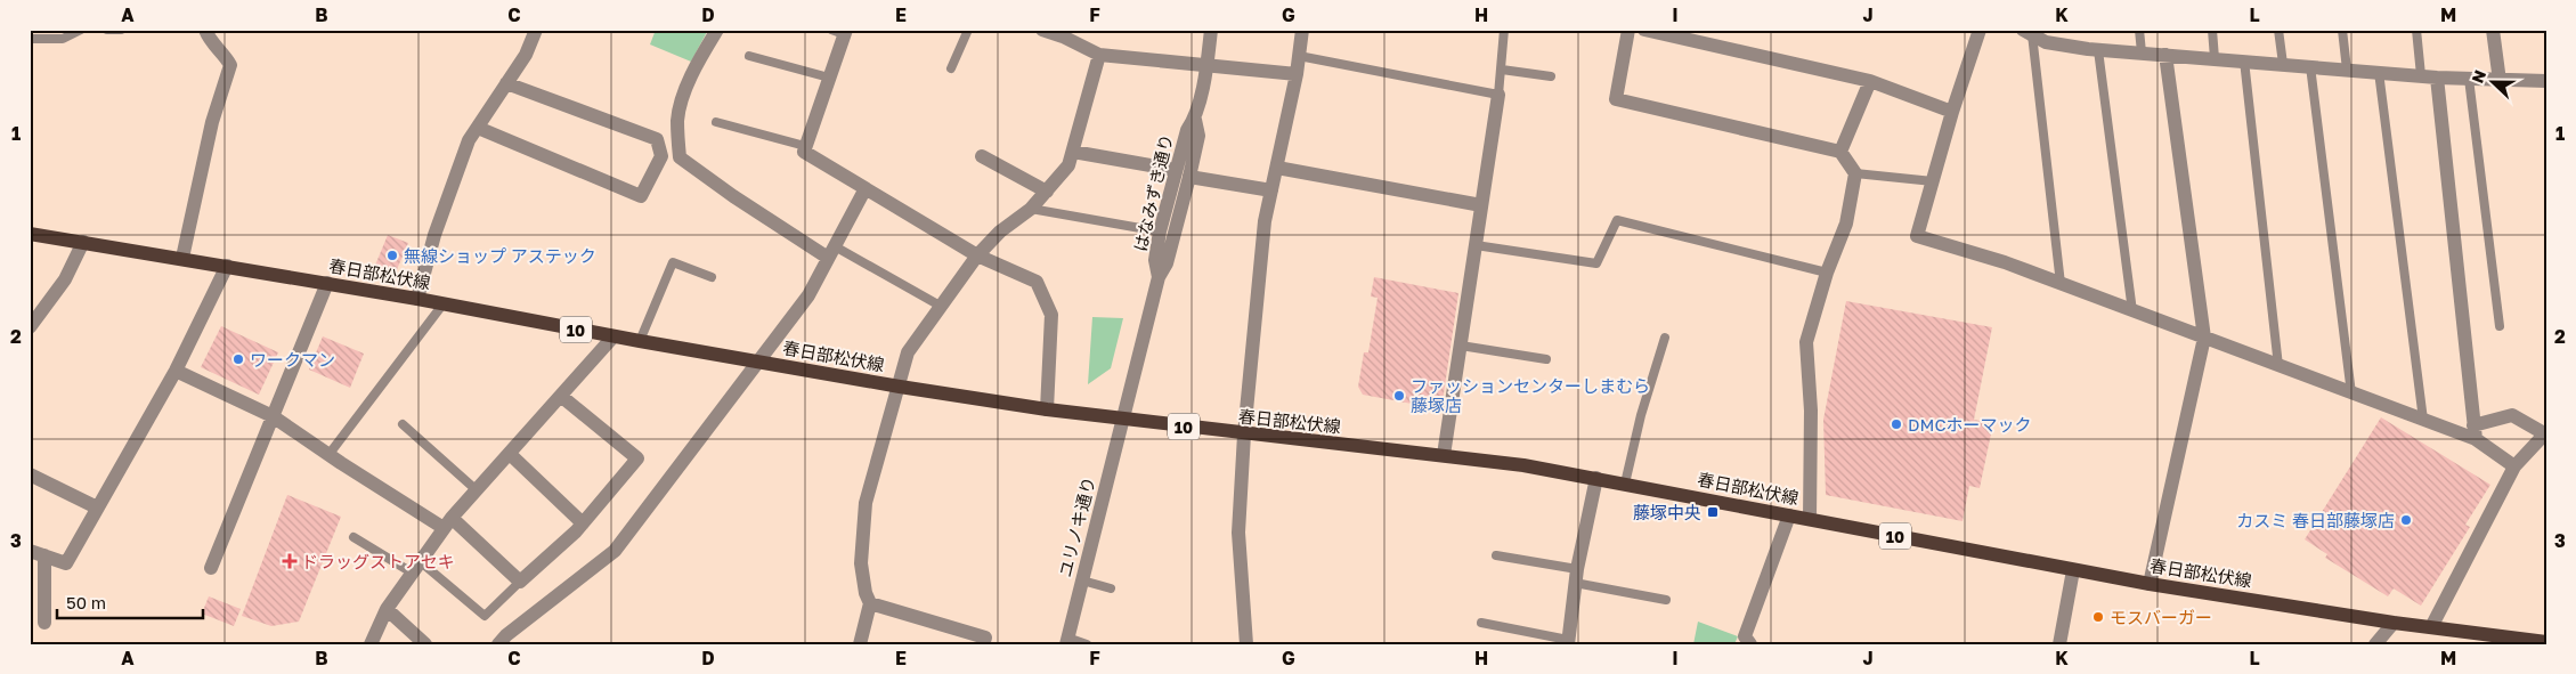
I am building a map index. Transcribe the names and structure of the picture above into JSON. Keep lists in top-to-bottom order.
{
  "streets": {
    "main road": ["春日部松伏線", "10"],
    "street": ["はなみずき通り", "ユリノキ通り"]
  },
  "crossings": [
    ["はなみずき通り", "春日部松伏線"],
    ["はなみずき通り", "ユリノキ通り"],
    ["春日部松伏線", "ユリノキ通り"]
  ],
  "places": {
    "other": [
      "無線ショップ アステック",
      "ワークマン",
      "ファッションセンターしまむら 藤塚店",
      "DMCホーマック",
      "カスミ 春日部藤塚店",
      "モスバーガー"
    ],
    "transit": ["藤塚中央"],
    "health": ["ドラッグストアセキ"]
  },
  "scale_bar": "50 m",
  "north": "left",
  "grid": {
    "columns": [
      "A",
      "B",
      "C",
      "D",
      "E",
      "F",
      "G",
      "H",
      "I",
      "J",
      "K",
      "L",
      "M"
    ],
    "rows": ["1", "2", "3"]
  }
}
